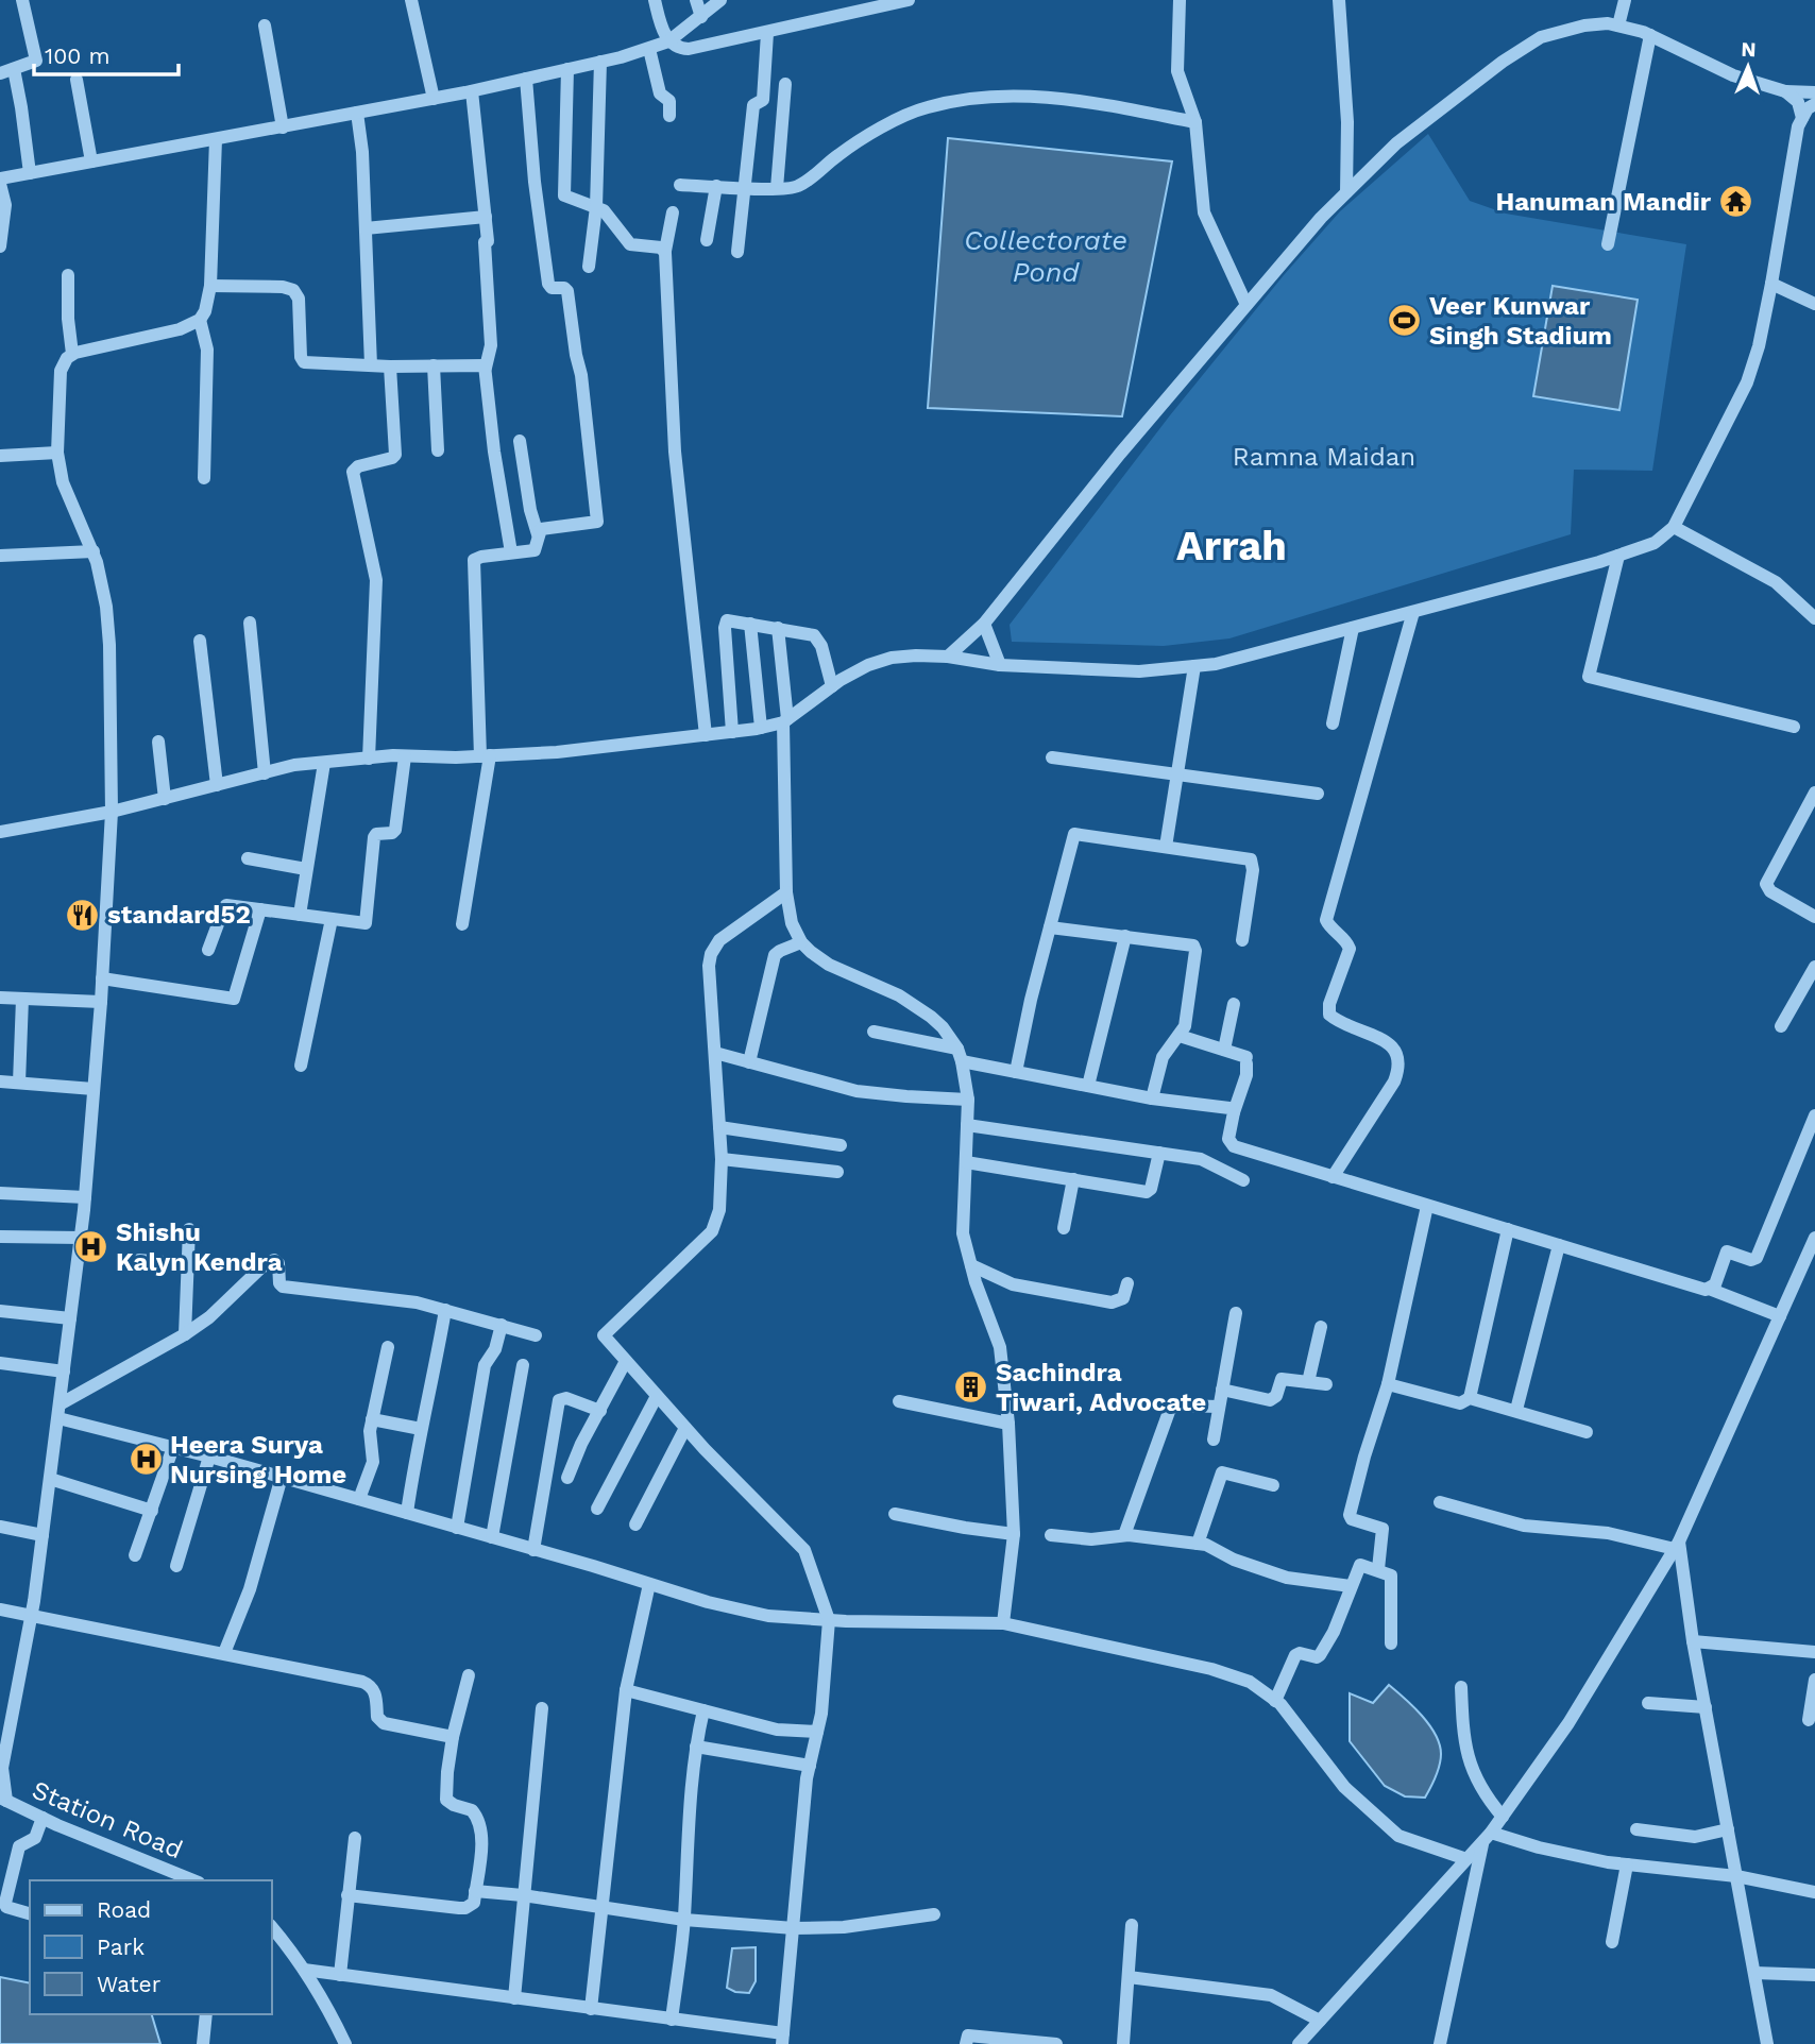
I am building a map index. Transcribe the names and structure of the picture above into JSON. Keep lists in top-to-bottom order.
{
  "streets": {
    "street": ["Station Road"]
  },
  "districts": ["Arrah"],
  "water": ["Collectorate Pond"],
  "parks": ["Ramna Maidan"],
  "places": {
    "temple": ["Hanuman Mandir"],
    "sports": ["Veer Kunwar Singh Stadium"],
    "restaurant": ["standard52"],
    "hospital": ["Shishu Kalyn Kendra", "Heera Surya Nursing Home"],
    "building": ["Sachindra Tiwari, Advocate"]
  },
  "legend": ["Road", "Park", "Water"],
  "scale_bar": "100 m",
  "north": "top"
}
